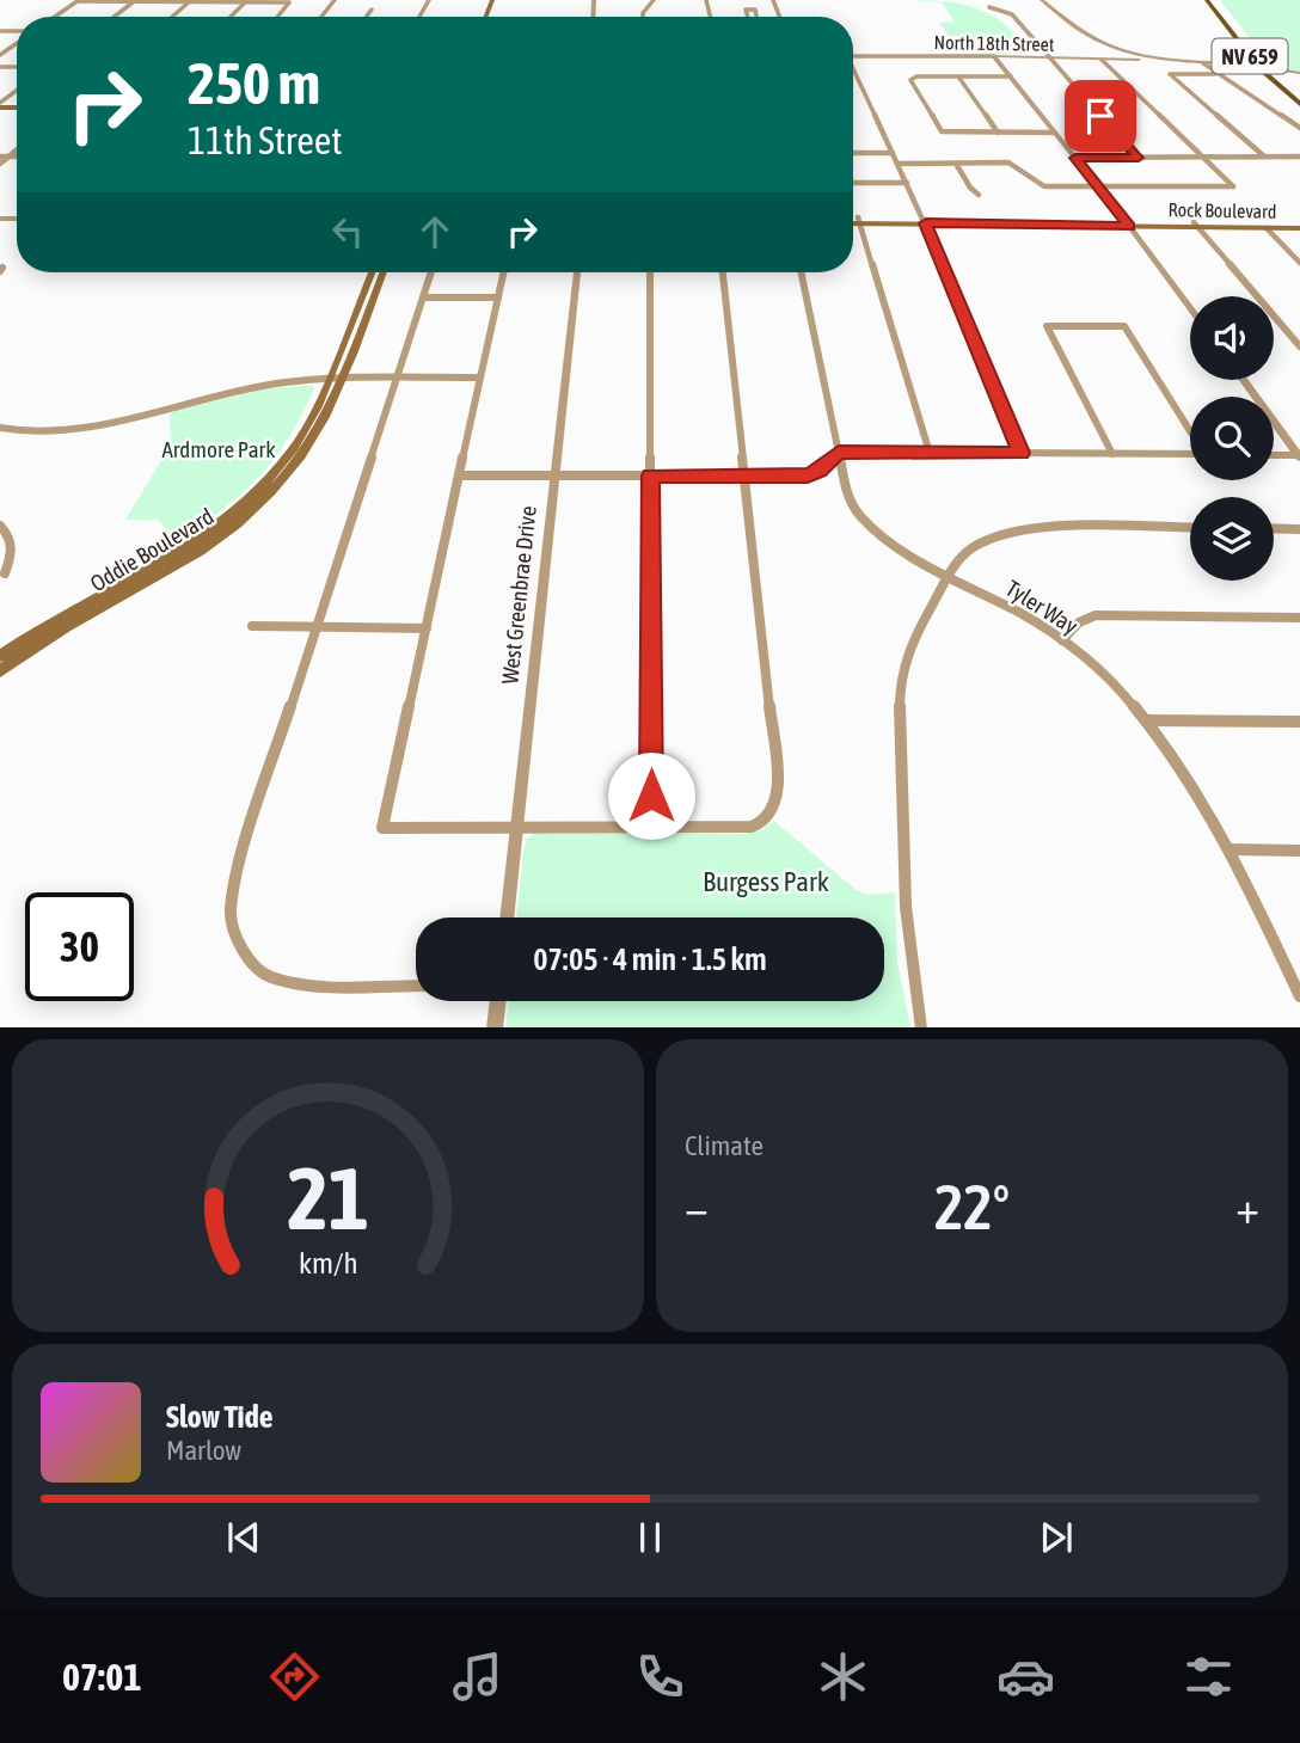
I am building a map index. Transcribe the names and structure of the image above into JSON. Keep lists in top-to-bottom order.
{
  "streets": {
    "main road": ["NV 659", "Rock Boulevard", "Oddie Boulevard"],
    "street": ["North 18th Street", "West Greenbrae Drive", "Tyler Way"]
  },
  "parks": ["Ardmore Park", "Burgess Park"],
  "page": {
    "turn": ["250 m", "11th Street"],
    "limit": "30",
    "trip": "07:05 · 4 min · 1.5 km",
    "tile": "Climate",
    "heat": ["−", "22°", "+"],
    "song": ["Slow Tide", "Marlow"],
    "tabs": "07:01",
    "gauge": ["21", "km/h"]
  }
}
